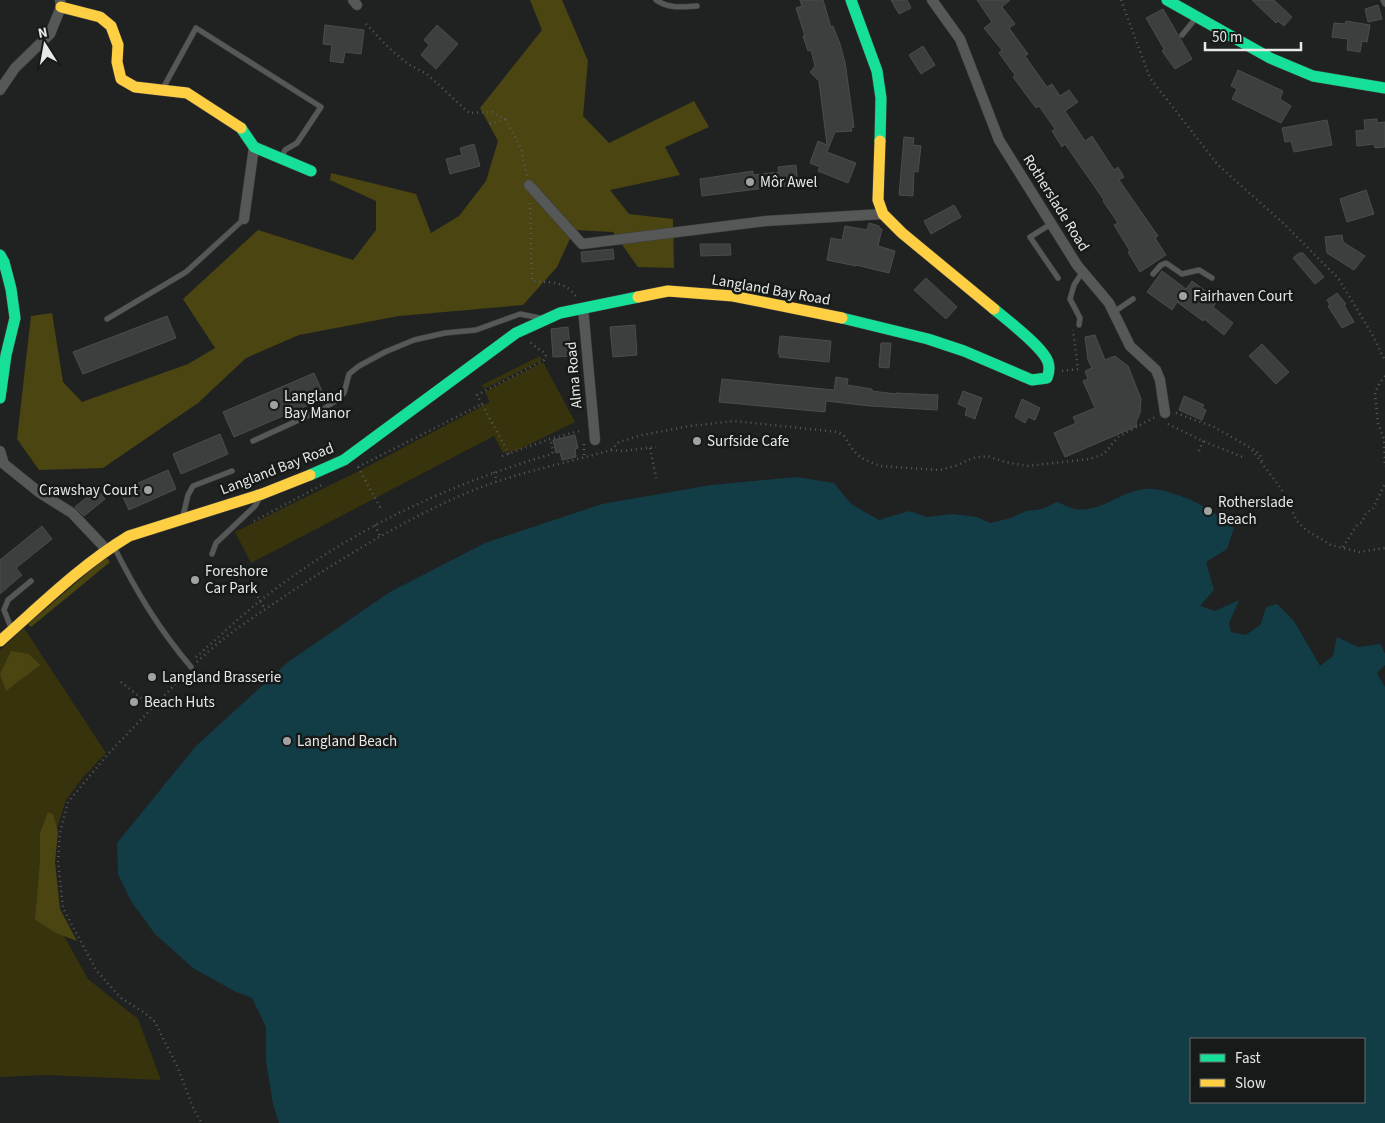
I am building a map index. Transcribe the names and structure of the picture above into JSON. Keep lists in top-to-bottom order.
{
  "streets": {
    "street": ["Rotherslade Road", "Langland Bay Road", "Alma Road"]
  },
  "crossings": [
    ["Langland Bay Road", "Alma Road"]
  ],
  "places": [
    "Môr Awel",
    "Fairhaven Court",
    "Langland Bay Manor",
    "Surfside Cafe",
    "Crawshay Court",
    "Rotherslade Beach",
    "Foreshore Car Park",
    "Langland Brasserie",
    "Beach Huts",
    "Langland Beach"
  ],
  "legend": ["Fast", "Slow"],
  "scale_bar": "50 m",
  "north": "top"
}
